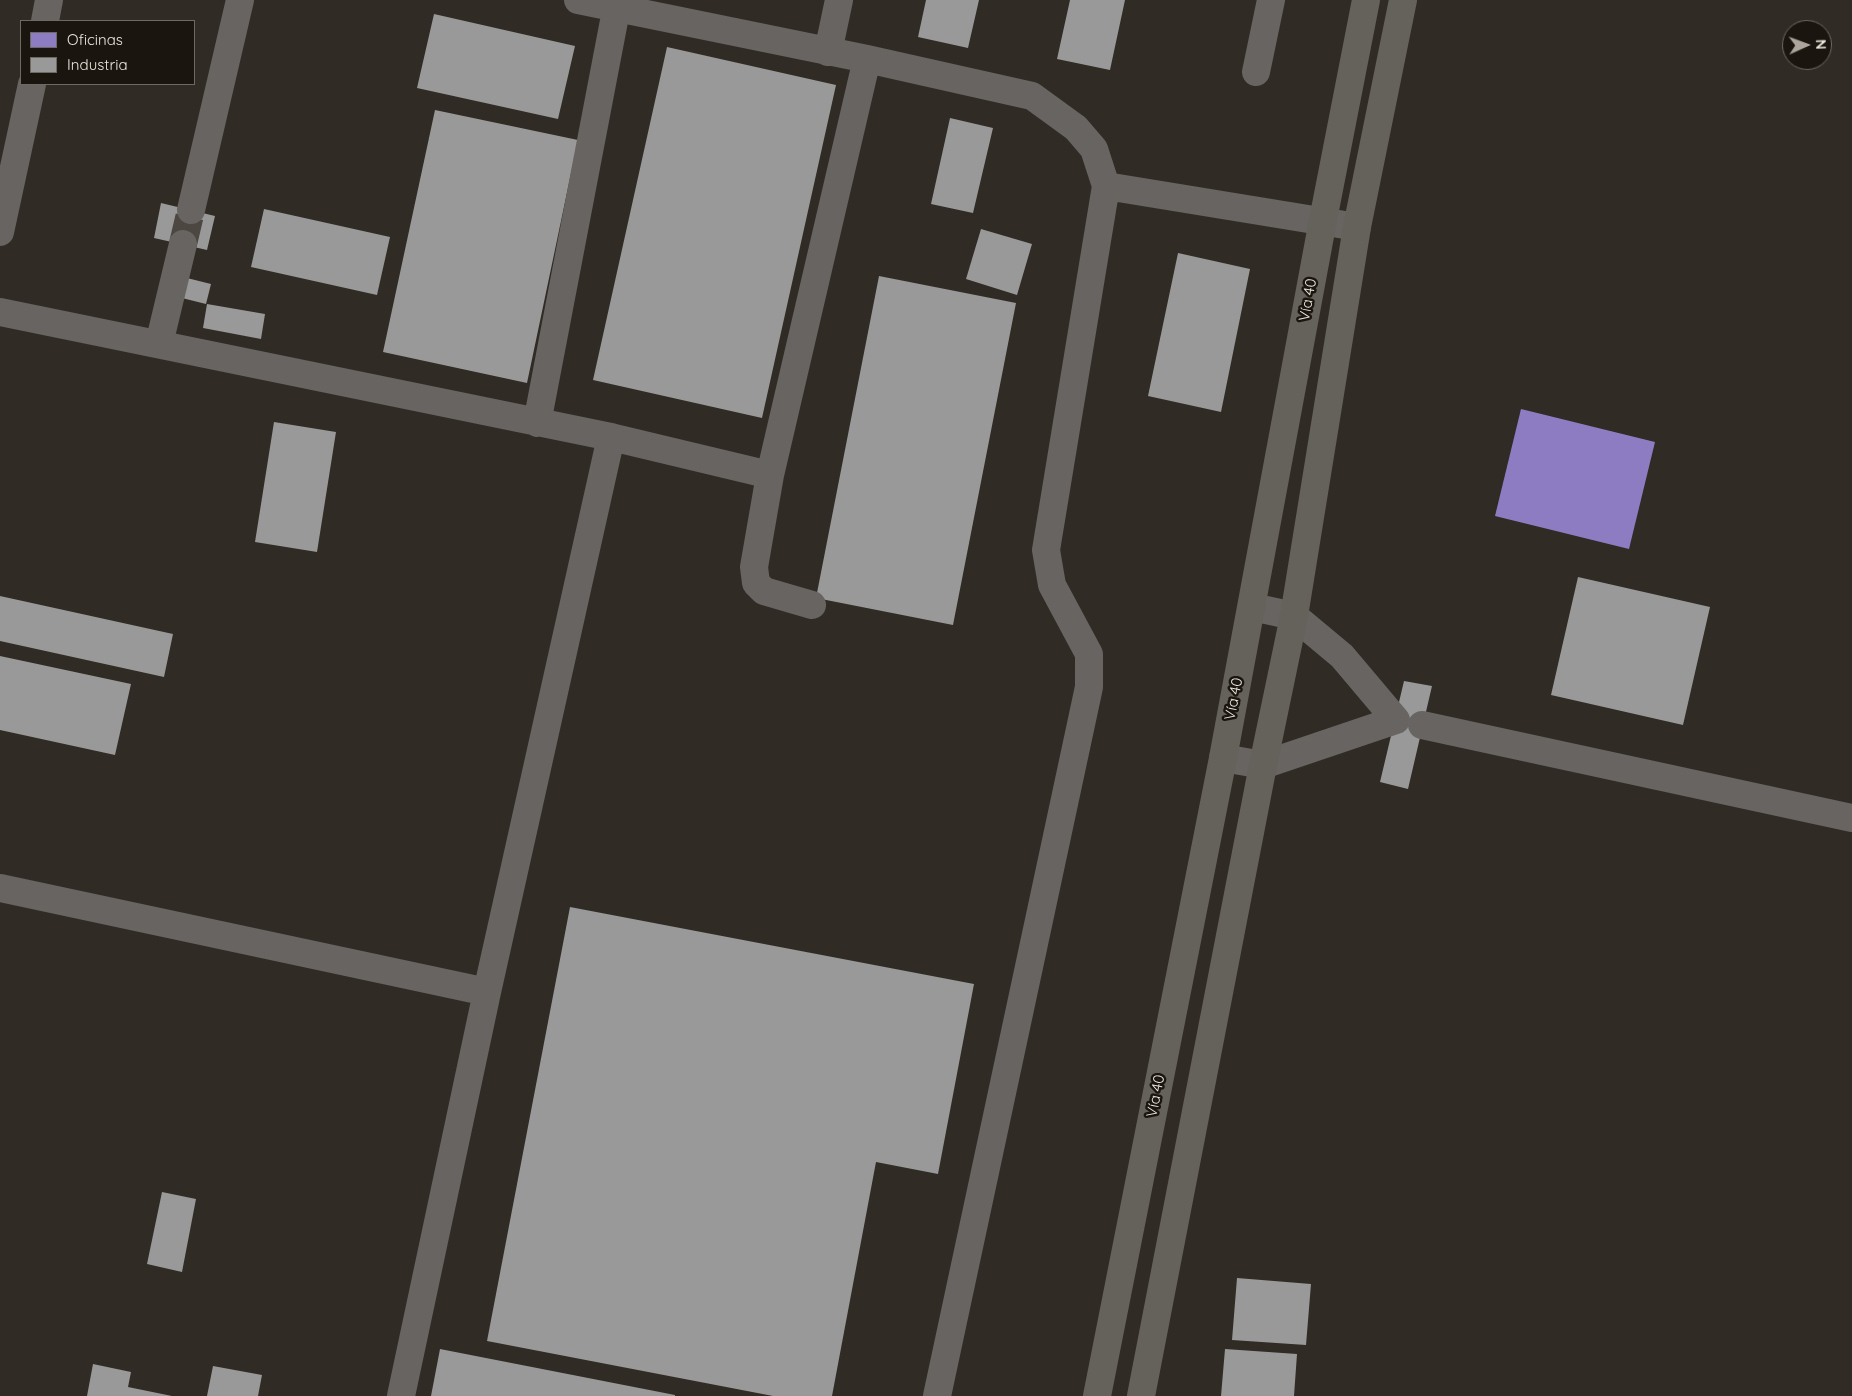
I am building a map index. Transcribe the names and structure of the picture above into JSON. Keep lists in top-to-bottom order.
{
  "streets": {
    "highway": ["Vía 40"]
  },
  "legend": ["Oficinas", "Industria"],
  "north": "right"
}
